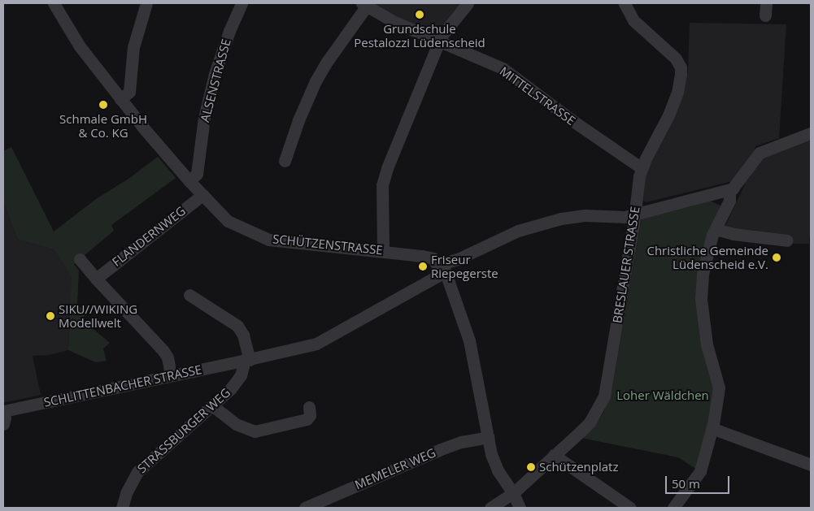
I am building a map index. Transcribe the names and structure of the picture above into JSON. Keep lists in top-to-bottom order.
{
  "streets": {
    "street": [
      "ALSENSTRASSE",
      "MITTELSTRASSE",
      "FLANDERNWEG",
      "SCHÜTZENSTRASSE",
      "BRESLAUER STRASSE",
      "SCHLITTENBACHER STRASSE",
      "STRASSBURGER WEG",
      "MEMELER WEG"
    ]
  },
  "crossings": [
    ["ALSENSTRASSE", "SCHÜTZENSTRASSE"],
    ["MITTELSTRASSE", "BRESLAUER STRASSE"],
    ["FLANDERNWEG", "SCHÜTZENSTRASSE"],
    ["SCHÜTZENSTRASSE", "BRESLAUER STRASSE"],
    ["SCHÜTZENSTRASSE", "SCHLITTENBACHER STRASSE"],
    ["SCHÜTZENSTRASSE", "MEMELER WEG"],
    ["BRESLAUER STRASSE", "SCHLITTENBACHER STRASSE"],
    ["SCHLITTENBACHER STRASSE", "STRASSBURGER WEG"]
  ],
  "parks": ["Loher Wäldchen"],
  "places": [
    "Grundschule Pestalozzi Lüdenscheid",
    "Schmale GmbH & Co. KG",
    "Christliche Gemeinde Lüdenscheid e.V.",
    "Friseur Riepegerste",
    "SIKU//WIKING Modellwelt",
    "Schützenplatz"
  ],
  "scale_bar": "50 m"
}
